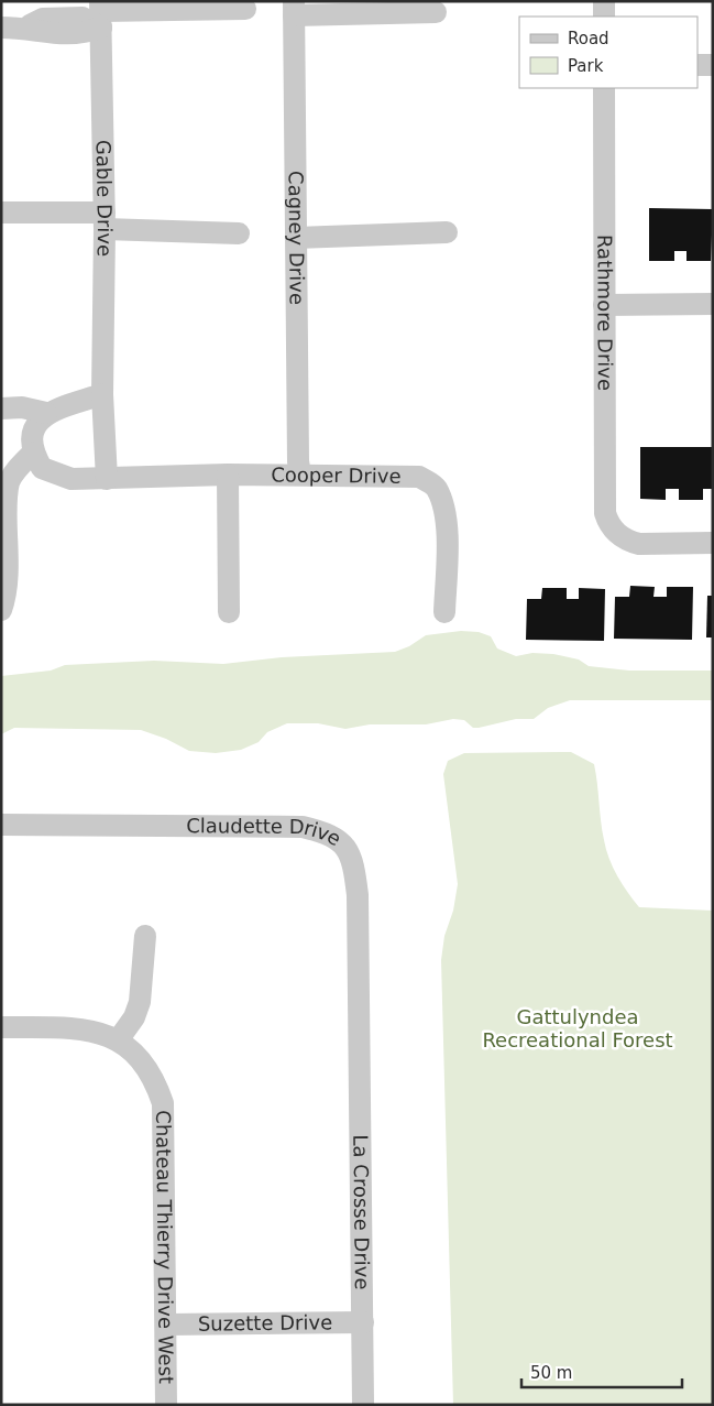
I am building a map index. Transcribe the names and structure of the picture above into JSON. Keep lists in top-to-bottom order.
{
  "streets": {
    "street": [
      "Gable Drive",
      "Cagney Drive",
      "Rathmore Drive",
      "Cooper Drive",
      "Claudette Drive",
      "La Crosse Drive",
      "Chateau Thierry Drive West",
      "Suzette Drive"
    ]
  },
  "crossings": [
    ["Gable Drive", "Cooper Drive"],
    ["Cagney Drive", "Cooper Drive"],
    ["Claudette Drive", "La Crosse Drive"],
    ["La Crosse Drive", "Suzette Drive"],
    ["Chateau Thierry Drive West", "Suzette Drive"]
  ],
  "parks": ["Gattulyndea Recreational Forest"],
  "legend": ["Road", "Park"],
  "scale_bar": "50 m"
}
